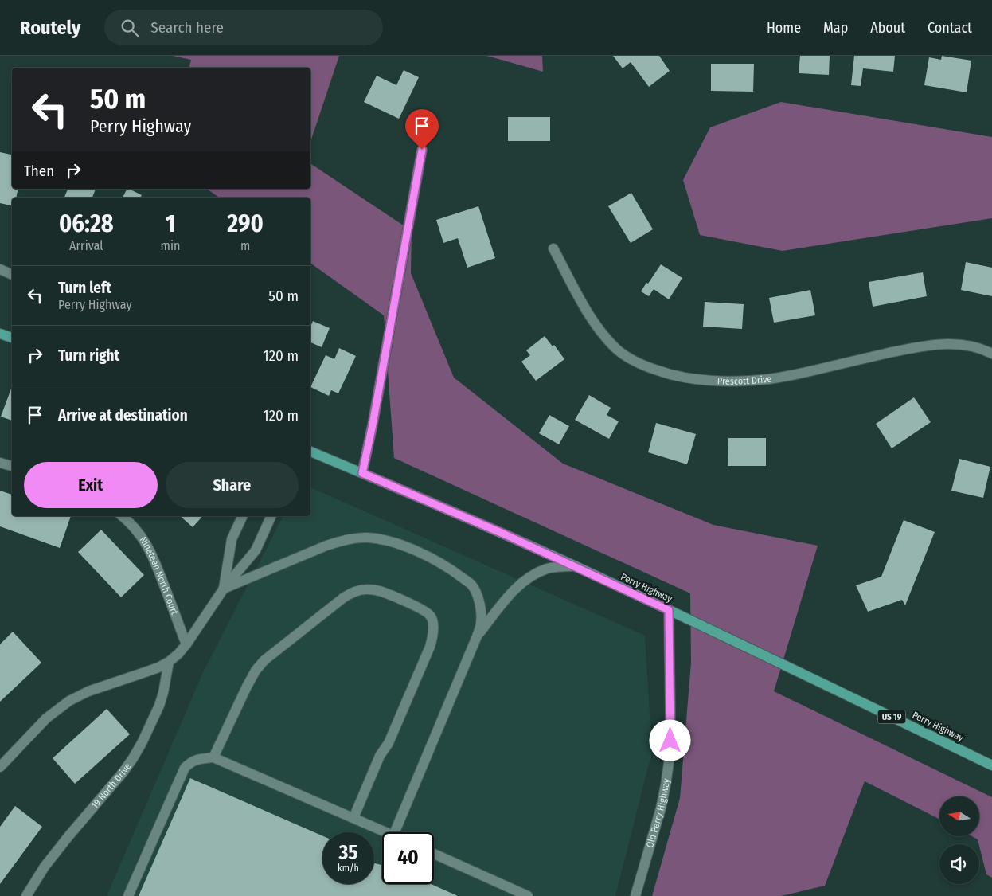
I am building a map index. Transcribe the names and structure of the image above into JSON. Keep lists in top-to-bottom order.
{
  "streets": {
    "main road": ["Perry Highway", "US 19"],
    "street": [
      "Prescott Drive",
      "Nineteen North Court",
      "19 North Drive",
      "Old Perry Highway"
    ]
  },
  "crossings": [
    ["Perry Highway", "Old Perry Highway"]
  ],
  "north": "left",
  "page": {
    "header": "Routely",
    "search": "Search here",
    "nav": [
      "Home",
      "Map",
      "About",
      "Contact"
    ],
    "turn": ["50 m", "Perry Highway"],
    "then": "Then",
    "eta": [
      "06:28",
      "Arrival",
      "1",
      "min",
      "290",
      "m"
    ],
    "list": [
      {
        "name": "Turn left",
        "note": "Perry Highway",
        "value": "50 m"
      },
      {
        "name": "Turn right",
        "value": "120 m"
      },
      {
        "name": "Arrive at destination",
        "value": "120 m"
      }
    ],
    "buttons": ["Exit", "Share"],
    "speed": "35 km/h",
    "limit": "40"
  }
}
